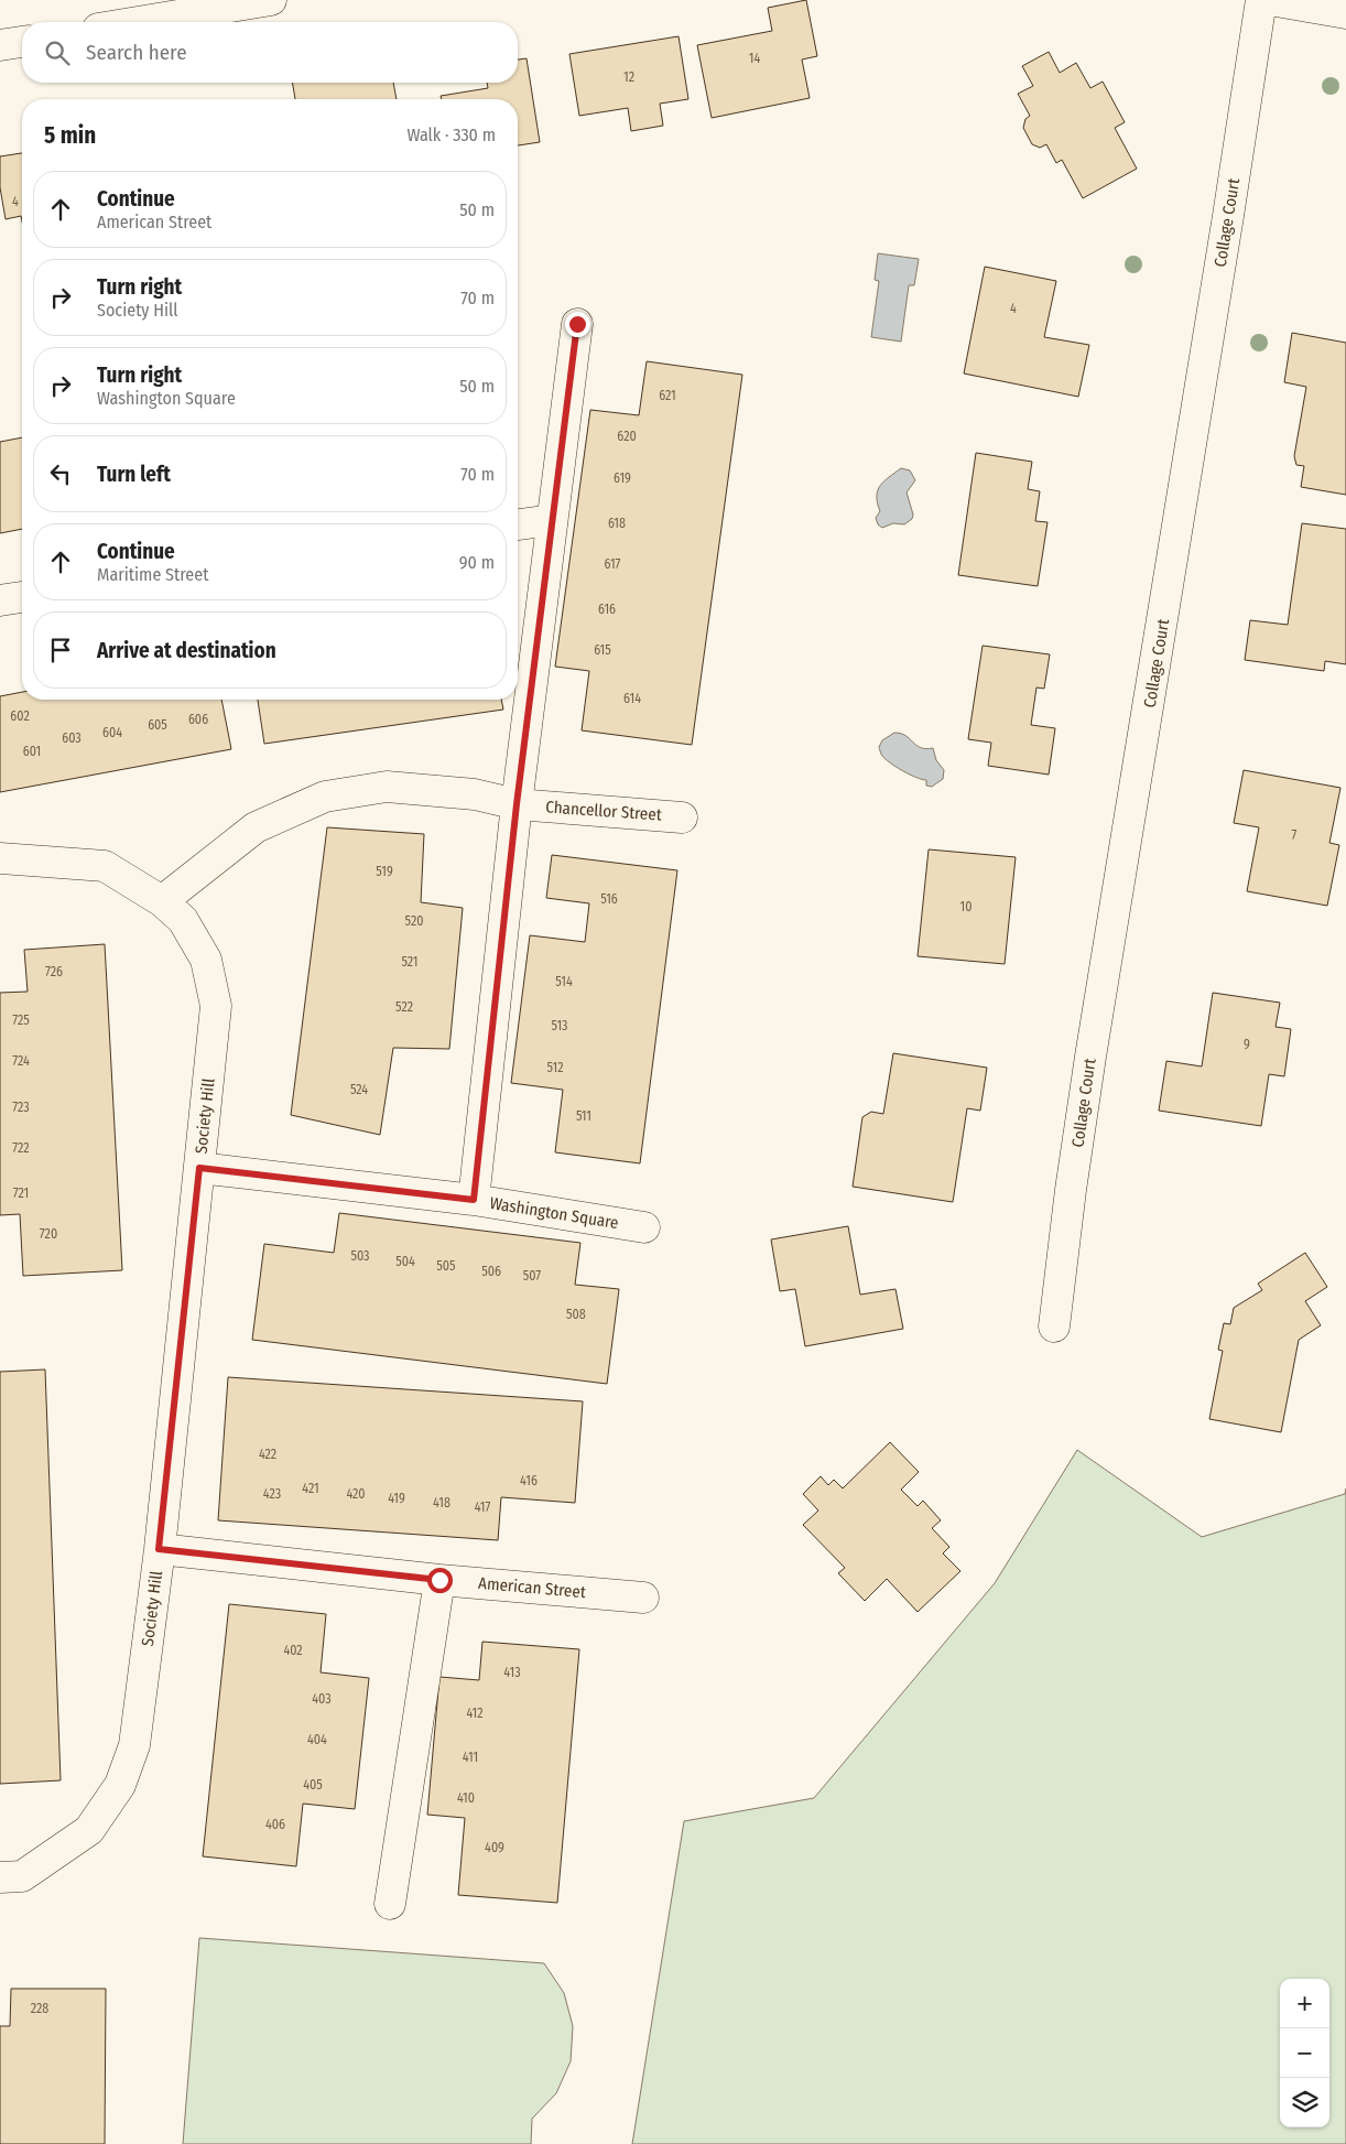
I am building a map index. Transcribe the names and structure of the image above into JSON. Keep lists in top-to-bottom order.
{
  "streets": {
    "street": [
      "Collage Court",
      "Chancellor Street",
      "Society Hill",
      "Washington Square",
      "American Street"
    ]
  },
  "crossings": [
    ["Chancellor Street", "Society Hill"],
    ["Society Hill", "Washington Square"],
    ["Society Hill", "American Street"]
  ],
  "house_numbers": [
    "14",
    "12",
    "4",
    "4",
    "621",
    "620",
    "619",
    "618",
    "617",
    "616",
    "615",
    "614",
    "602",
    "606",
    "605",
    "604",
    "603",
    "601",
    "7",
    "519",
    "516",
    "10",
    "520",
    "521",
    "726",
    "514",
    "522",
    "725",
    "513",
    "9",
    "724",
    "512",
    "524",
    "723",
    "511",
    "722",
    "721",
    "720",
    "503",
    "504",
    "505",
    "506",
    "507",
    "508",
    "422",
    "416",
    "421",
    "423",
    "420",
    "419",
    "418",
    "417",
    "402",
    "413",
    "403",
    "412",
    "404",
    "411",
    "405",
    "410",
    "406",
    "409",
    "228"
  ],
  "page": {
    "search": "Search here",
    "heading": ["5 min", "Walk · 330 m"],
    "list": [
      ["Continue", "American Street", "50 m"],
      ["Turn right", "Society Hill", "70 m"],
      ["Turn right", "Washington Square", "50 m"],
      ["Turn left", "70 m"],
      ["Continue", "Maritime Street", "90 m"],
      "Arrive at destination"
    ],
    "map_buttons": ["+", "−"]
  }
}
